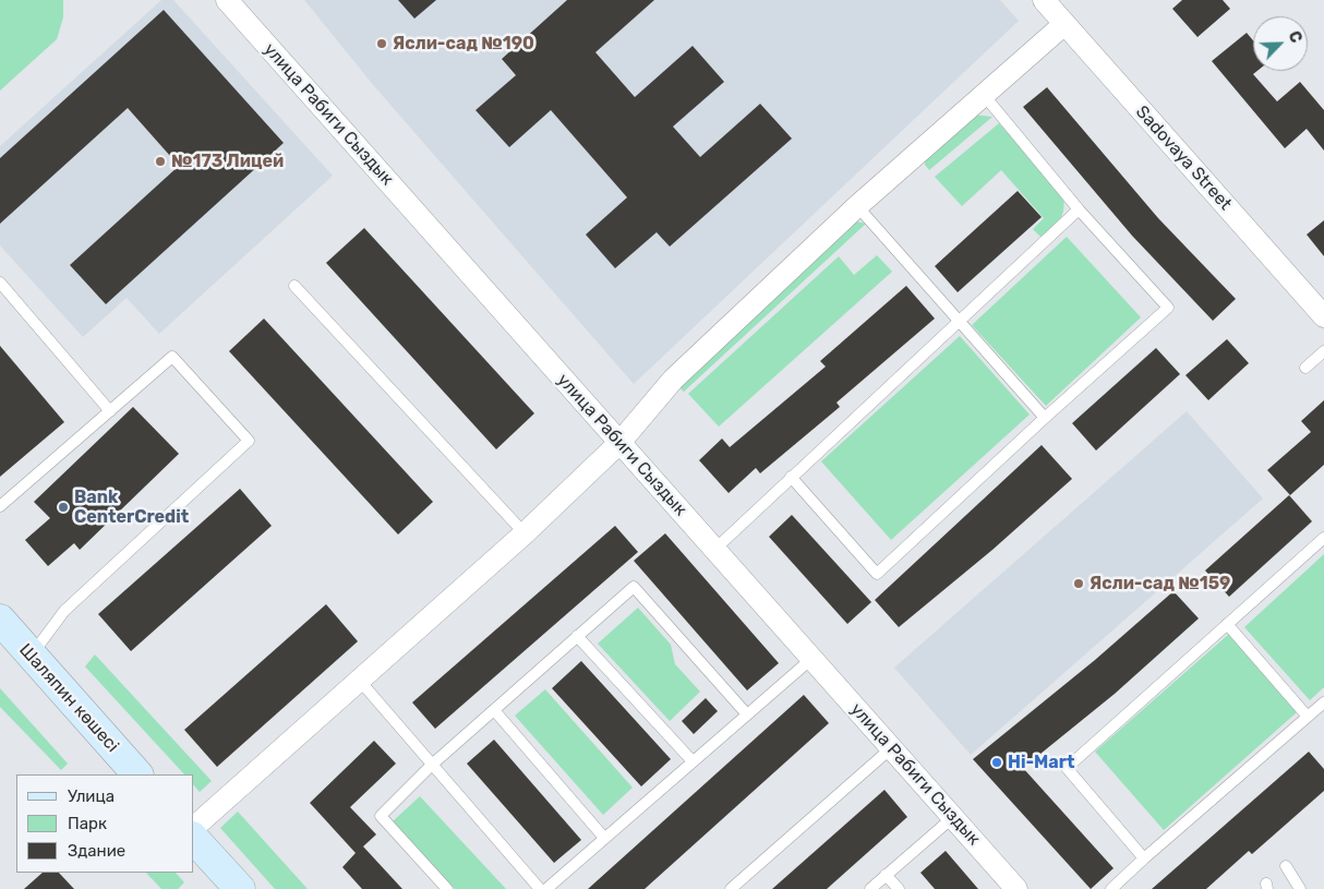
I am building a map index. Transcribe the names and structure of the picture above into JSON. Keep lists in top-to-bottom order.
{
  "streets": {
    "main road": ["Шаляпин көшесі"],
    "street": ["улица Рабиги Сыздык", "Sadovaya Street"]
  },
  "places": [
    "Ясли-сад №190",
    "№173 Лицей",
    "Bank CenterCredit",
    "Ясли-сад №159",
    "Hi-Mart"
  ],
  "legend": ["Улица", "Парк", "Здание"],
  "north": "top right"
}
